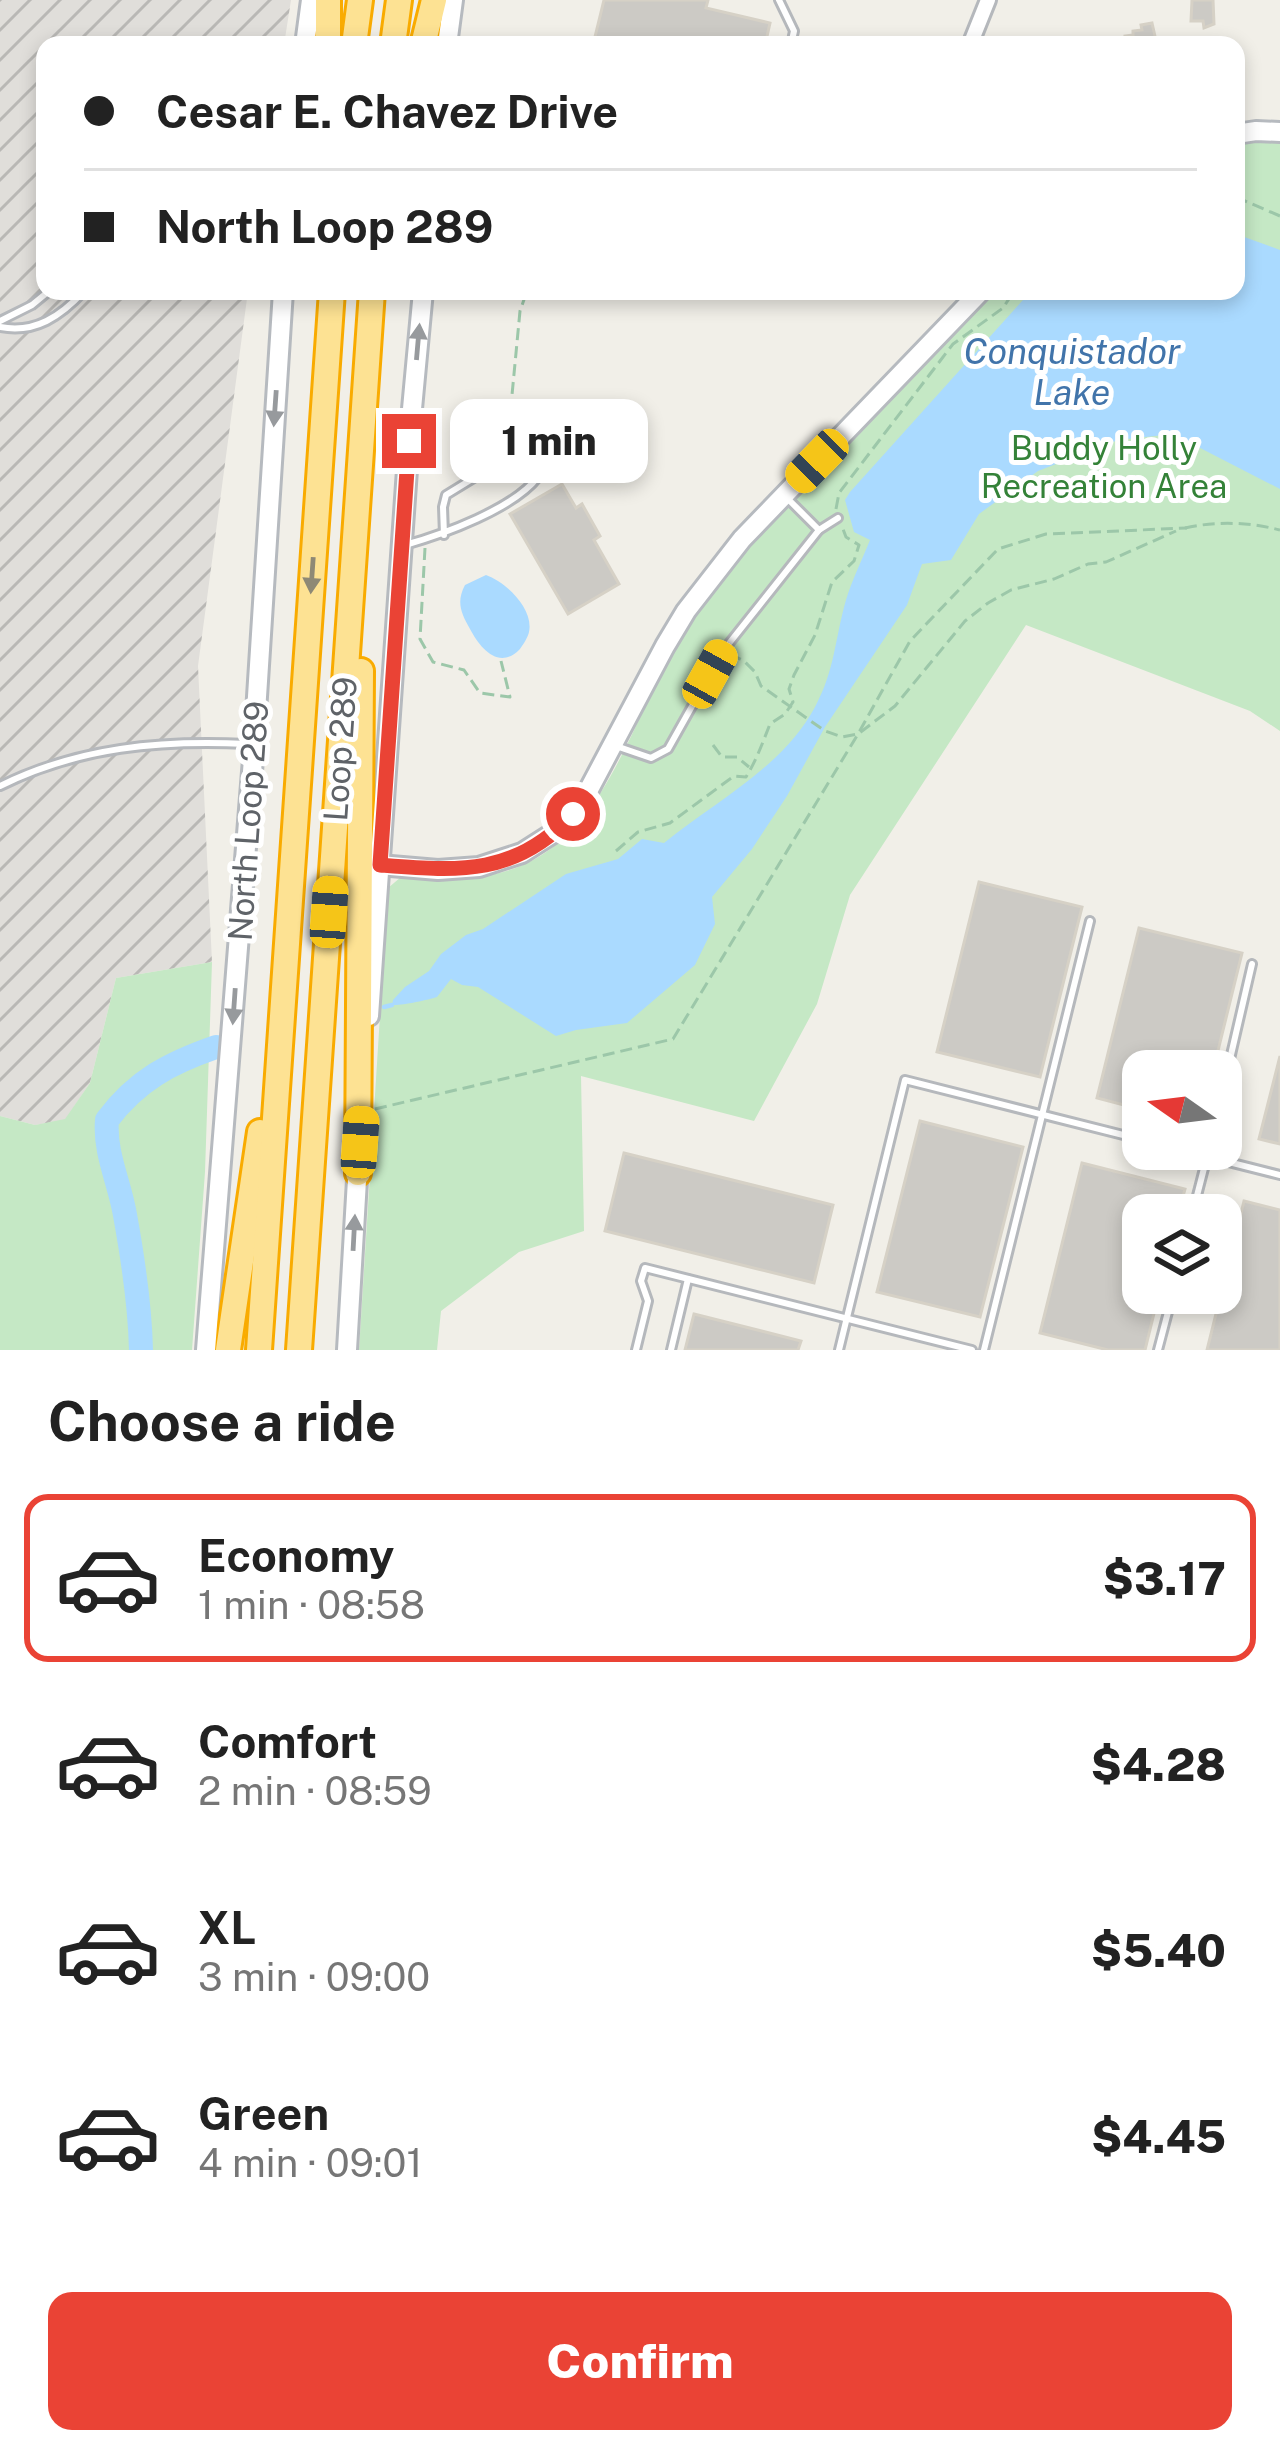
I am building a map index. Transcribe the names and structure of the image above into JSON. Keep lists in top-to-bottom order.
{
  "streets": {
    "highway": ["Loop 289"],
    "main road": ["North Loop 289"]
  },
  "water": ["Conquistador Lake"],
  "parks": ["Buddy Holly Recreation Area"],
  "north": "left",
  "page": {
    "banner": ["Cesar E. Chavez Drive", "North Loop 289"],
    "bubble": "1 min",
    "heading": "Choose a ride",
    "list": [
      {
        "name": "Economy",
        "note": "1 min · 08:58",
        "value": "$3.17"
      },
      {
        "name": "Comfort",
        "note": "2 min · 08:59",
        "value": "$4.28"
      },
      {
        "name": "XL",
        "note": "3 min · 09:00",
        "value": "$5.40"
      },
      {
        "name": "Green",
        "note": "4 min · 09:01",
        "value": "$4.45"
      }
    ],
    "buttons": "Confirm"
  }
}
